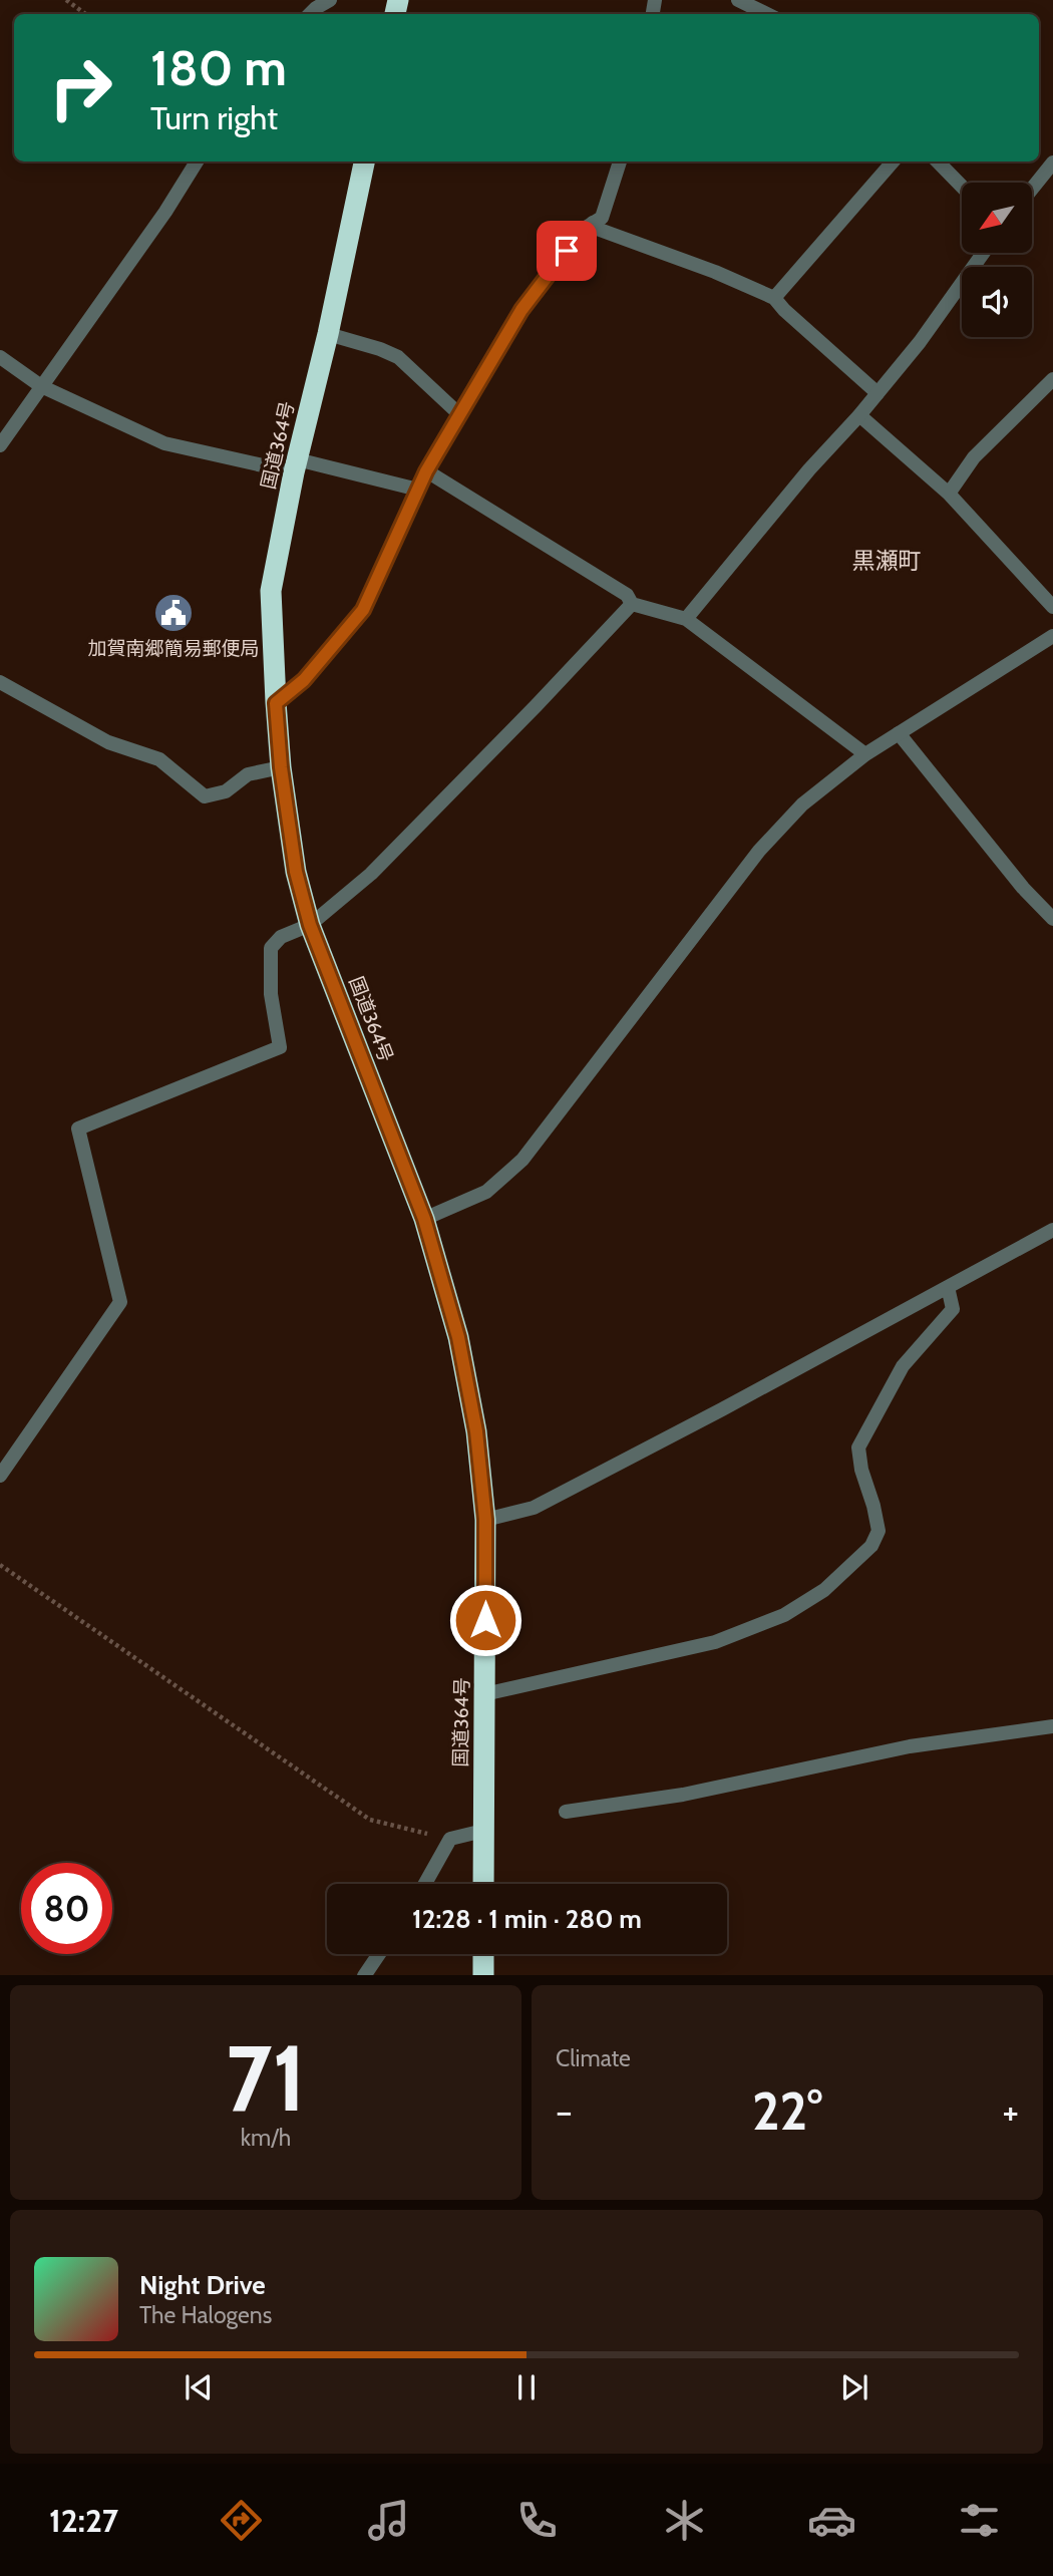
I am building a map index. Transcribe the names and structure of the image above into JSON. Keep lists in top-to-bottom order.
{
  "streets": {
    "highway": ["国道364号"]
  },
  "districts": ["黒瀬町"],
  "places": {
    "public building": ["加賀南郷簡易郵便局"]
  },
  "north": "bottom left",
  "page": {
    "turn": ["180 m", "Turn right"],
    "limit": "80",
    "trip": "12:28 · 1 min · 280 m",
    "tile": [
      ["71", "km/h"],
      "Climate"
    ],
    "heat": ["−", "22°", "+"],
    "song": ["Night Drive", "The Halogens"],
    "tabs": "12:27"
  }
}
